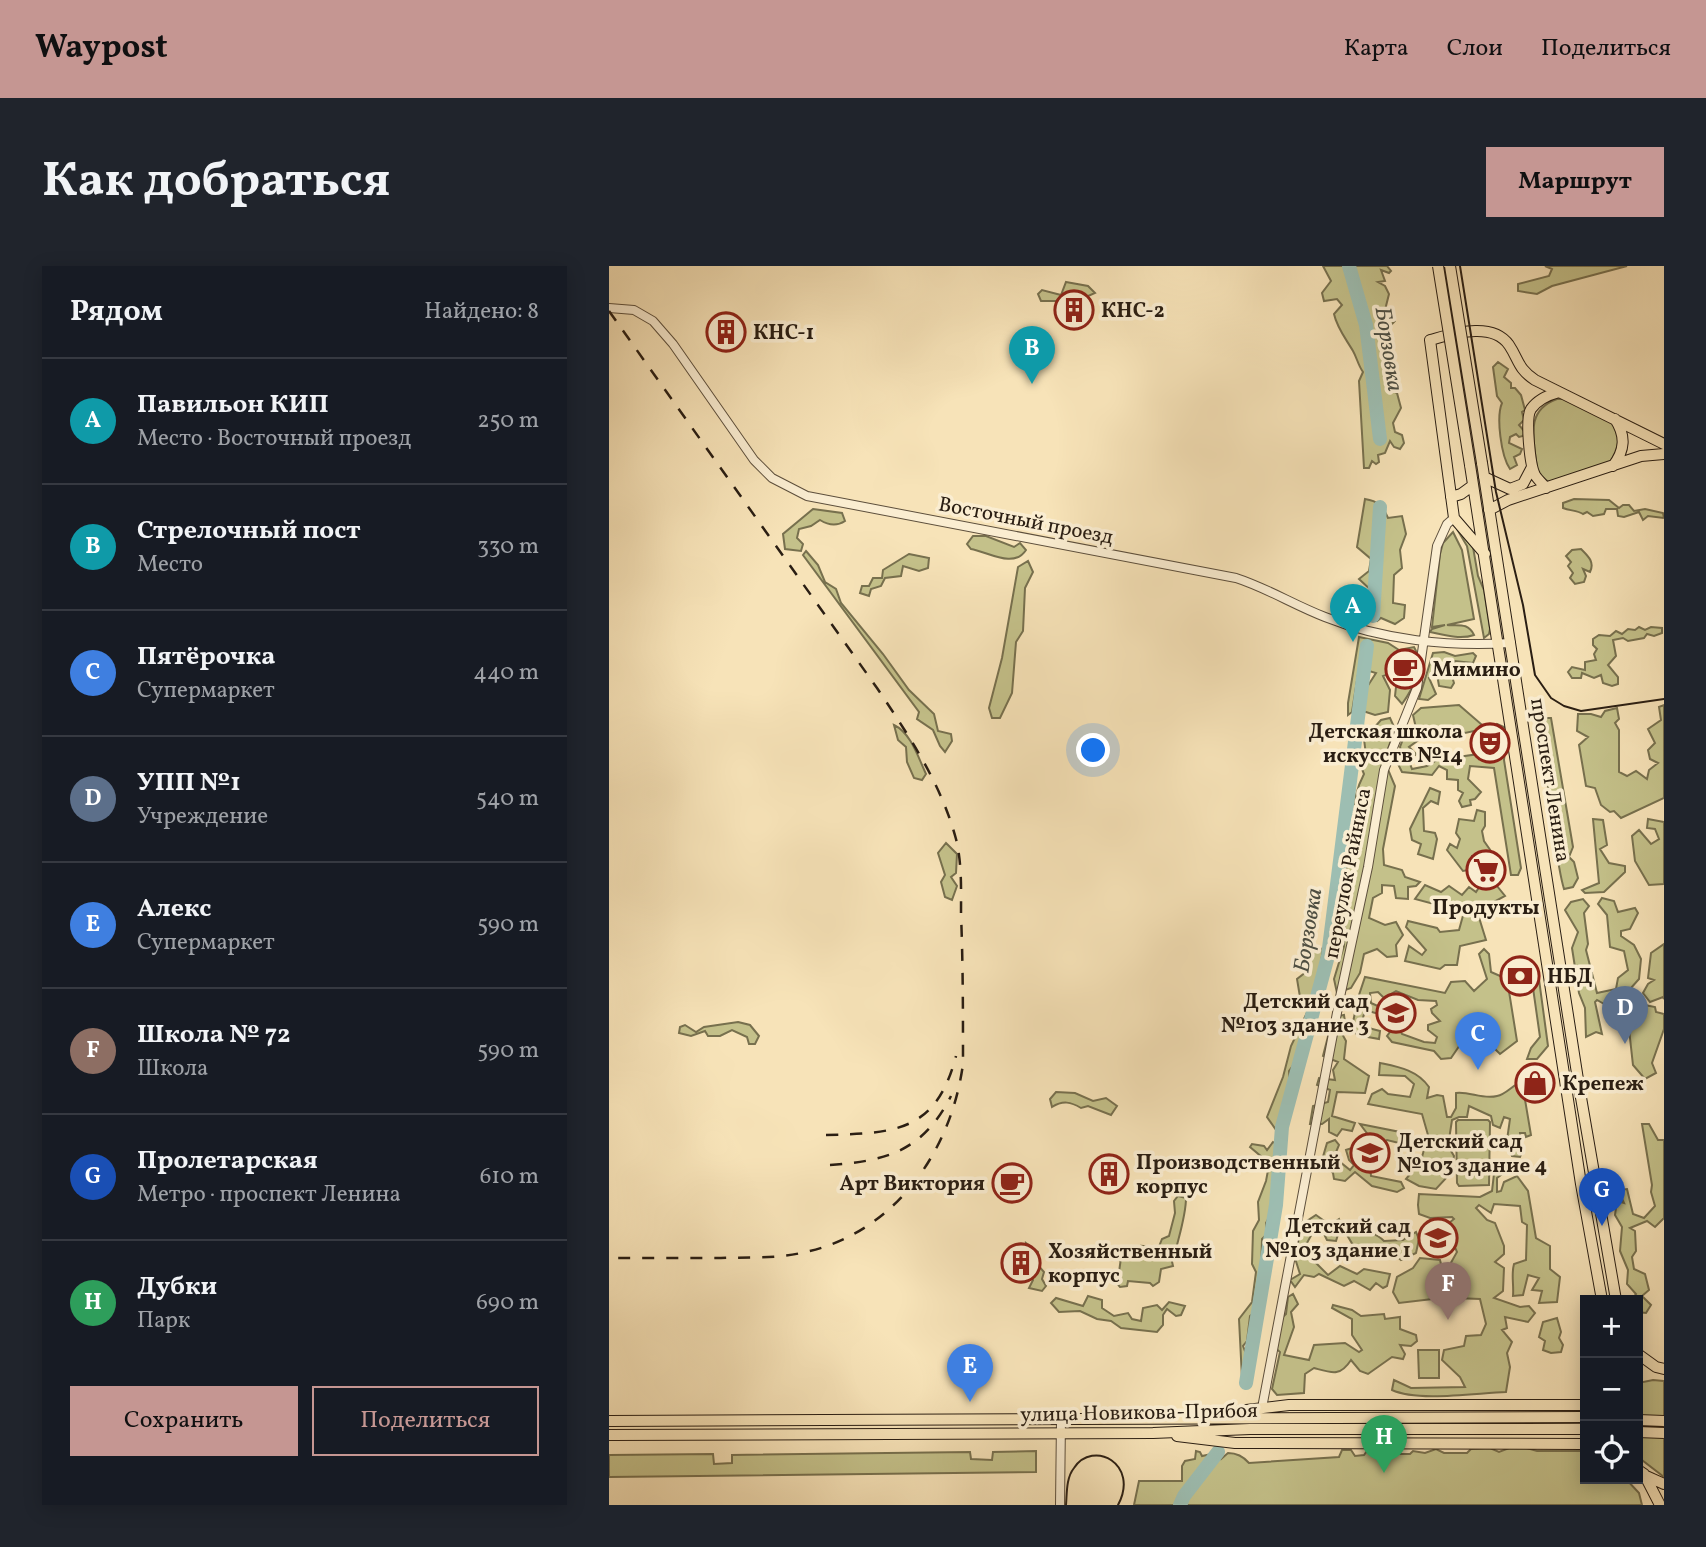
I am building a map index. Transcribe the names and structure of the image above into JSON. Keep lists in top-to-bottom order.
{
  "streets": {
    "main road": ["проспект Ленина", "улица Новикова-Прибоя"],
    "street": ["Восточный проезд", "переулок Райниса"]
  },
  "crossings": [
    ["Восточный проезд", "проспект Ленина"],
    ["Восточный проезд", "переулок Райниса"]
  ],
  "water": ["Борзовка"],
  "places": {
    "building": [
      "КНС-2",
      "КНС-1",
      "Производственный корпус",
      "Хозяйственный корпус"
    ],
    "cafe": ["Мимино", "Арт Виктория"],
    "theatre": ["Детская школа искусств №14"],
    "supermarket": ["Продукты"],
    "bank": ["НБД"],
    "school or university": ["Детский сад №103 здание 3", "Детский сад №103 здание 4", "Детский сад №103 здание 1"],
    "shop": ["Крепеж"]
  },
  "page": {
    "header": "Waypost",
    "nav": ["Карта", "Слои", "Поделиться"],
    "buttons": [
      "Маршрут",
      ["Сохранить", "Поделиться"]
    ],
    "title": "Как добраться",
    "heading": ["Рядом", "Найдено: 8"],
    "pins": [
      "B",
      "A",
      "D",
      "C",
      "G",
      "F",
      "E",
      "H"
    ],
    "list": [
      {
        "mark": "A",
        "name": "Павильон КИП",
        "note": "Место · Восточный проезд",
        "value": "250 m"
      },
      {
        "mark": "B",
        "name": "Стрелочный пост",
        "note": "Место",
        "value": "330 m"
      },
      {
        "mark": "C",
        "name": "Пятёрочка",
        "note": "Супермаркет",
        "value": "440 m"
      },
      {
        "mark": "D",
        "name": "УПП №1",
        "note": "Учреждение",
        "value": "540 m"
      },
      {
        "mark": "E",
        "name": "Алекс",
        "note": "Супермаркет",
        "value": "590 m"
      },
      {
        "mark": "F",
        "name": "Школа № 72",
        "note": "Школа",
        "value": "590 m"
      },
      {
        "mark": "G",
        "name": "Пролетарская",
        "note": "Метро · проспект Ленина",
        "value": "610 m"
      },
      {
        "mark": "H",
        "name": "Дубки",
        "note": "Парк",
        "value": "690 m"
      }
    ],
    "map_buttons": ["+", "−"]
  }
}
